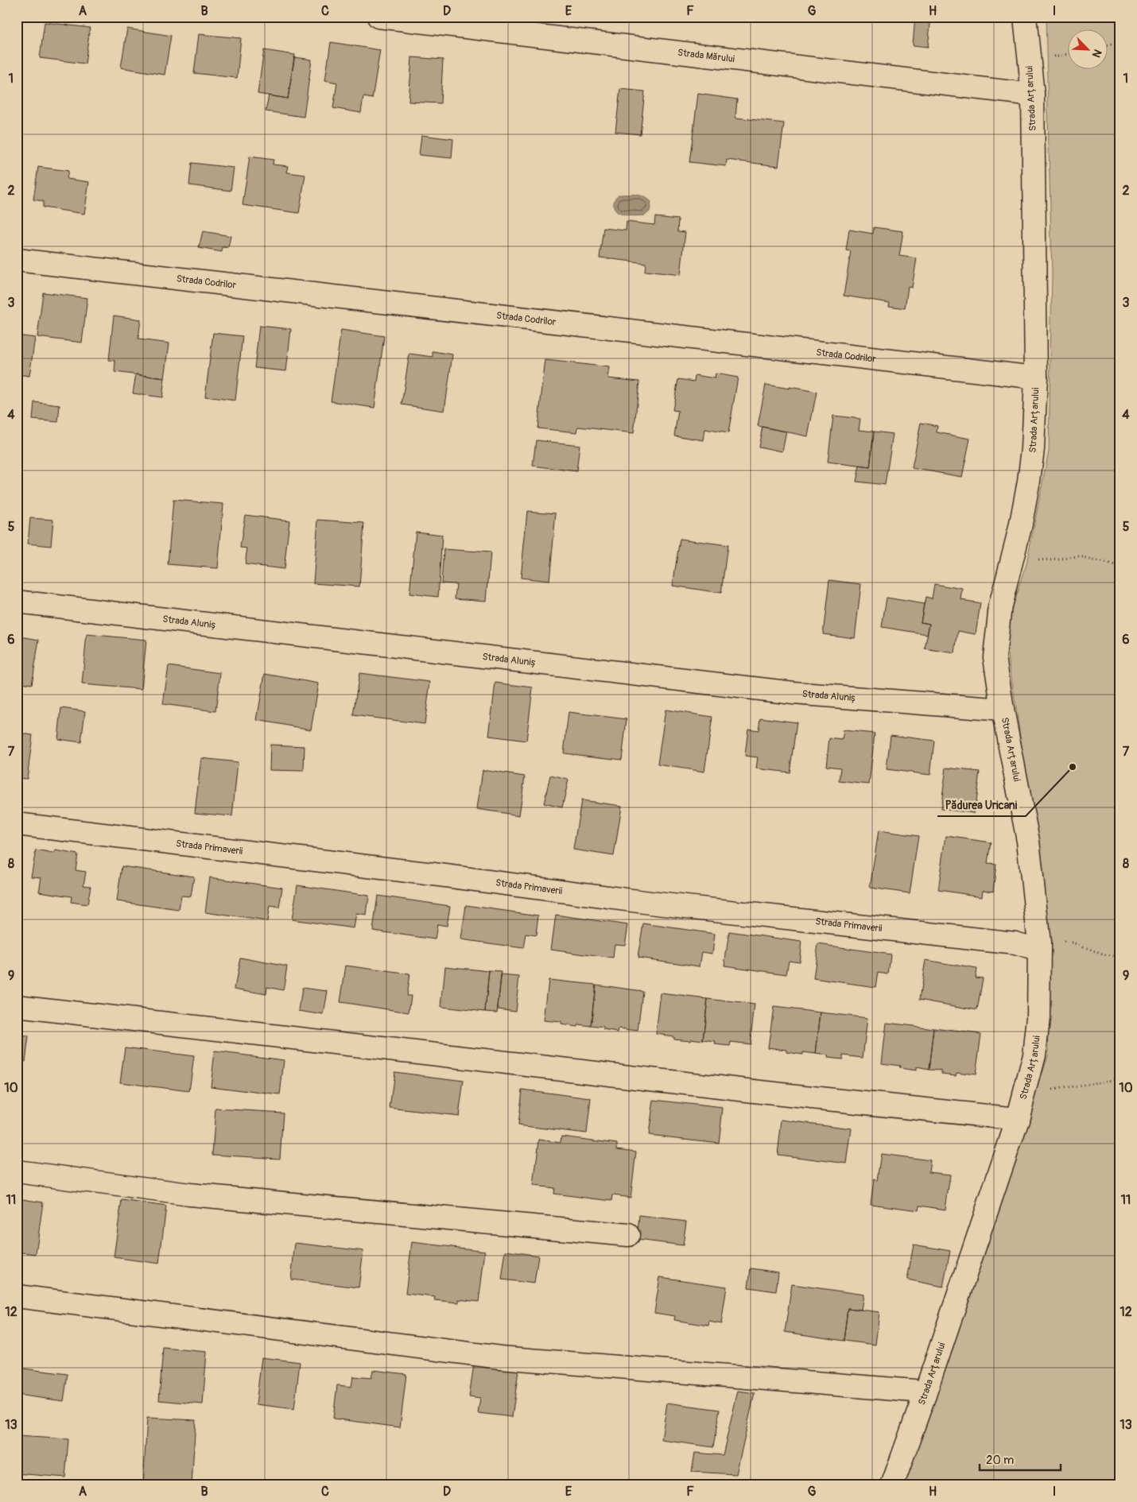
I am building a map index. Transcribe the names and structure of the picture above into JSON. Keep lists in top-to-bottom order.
{
  "streets": {
    "street": [
      "Strada Mărului",
      "Strada Arțarului",
      "Strada Codrilor",
      "Strada Aluniș",
      "Strada Primaverii"
    ]
  },
  "crossings": [
    ["Strada Mărului", "Strada Arțarului"],
    ["Strada Arțarului", "Strada Codrilor"],
    ["Strada Arțarului", "Strada Aluniș"],
    ["Strada Arțarului", "Strada Primaverii"]
  ],
  "places": ["Pădurea Uricani"],
  "scale_bar": "20 m",
  "north": "bottom right",
  "grid": {
    "columns": [
      "A",
      "B",
      "C",
      "D",
      "E",
      "F",
      "G",
      "H",
      "I"
    ],
    "rows": [
      "1",
      "2",
      "3",
      "4",
      "5",
      "6",
      "7",
      "8",
      "9",
      "10",
      "11",
      "12",
      "13"
    ]
  }
}
